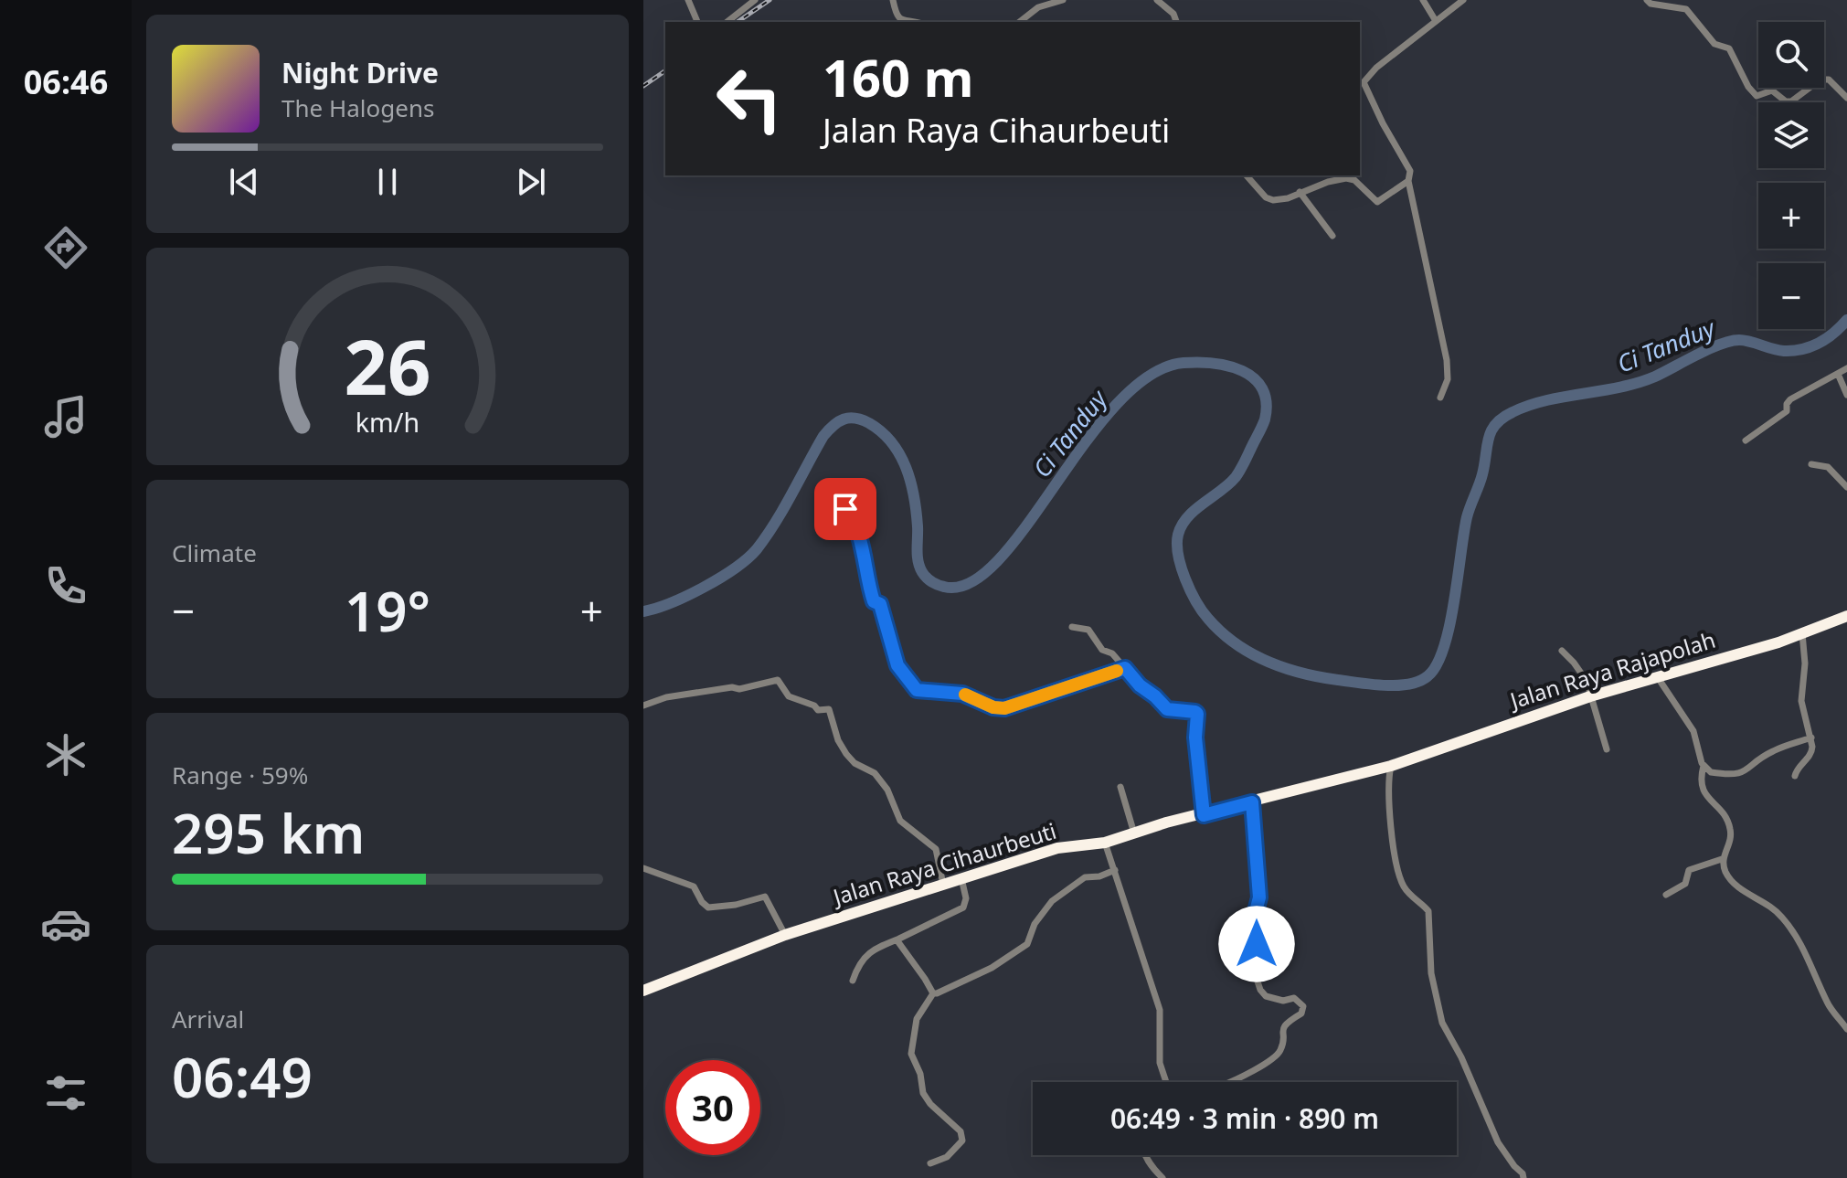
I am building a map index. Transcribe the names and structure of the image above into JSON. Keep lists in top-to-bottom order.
{
  "streets": {
    "highway": ["Jalan Raya Rajapolah", "Jalan Raya Cihaurbeuti"]
  },
  "crossings": [
    ["Jalan Raya Rajapolah", "Jalan Raya Cihaurbeuti"]
  ],
  "water": ["Ci Tanduy"],
  "page": {
    "tabs": "06:46",
    "map_buttons": ["+", "−"],
    "turn": ["160 m", "Jalan Raya Cihaurbeuti"],
    "song": ["Night Drive", "The Halogens"],
    "tile": [
      "Climate",
      ["Range · 59%", "295 km"],
      ["Arrival", "06:49"]
    ],
    "heat": ["−", "19°", "+"],
    "limit": "30",
    "trip": "06:49 · 3 min · 890 m",
    "gauge": ["26", "km/h"]
  }
}
